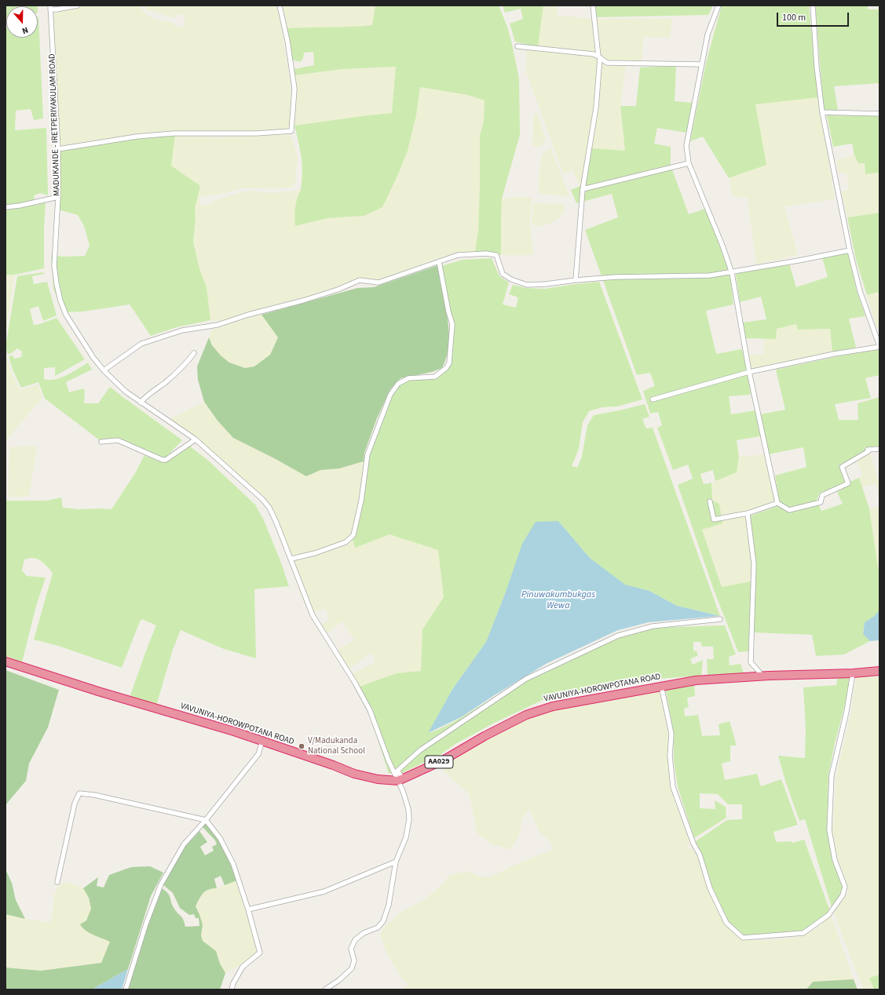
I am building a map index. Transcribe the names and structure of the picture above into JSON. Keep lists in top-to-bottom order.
{
  "streets": {
    "highway": ["VAVUNIYA-HOROWPOTANA ROAD", "AA029"],
    "street": ["MADUKANDE - IRETPERIYAKULAM ROAD"]
  },
  "crossings": [
    ["MADUKANDE - IRETPERIYAKULAM ROAD", "VAVUNIYA-HOROWPOTANA ROAD"]
  ],
  "water": ["Pinuwakumbukgas Wewa"],
  "places": ["V/Madukanda National School"],
  "scale_bar": "100 m",
  "north": "bottom"
}
